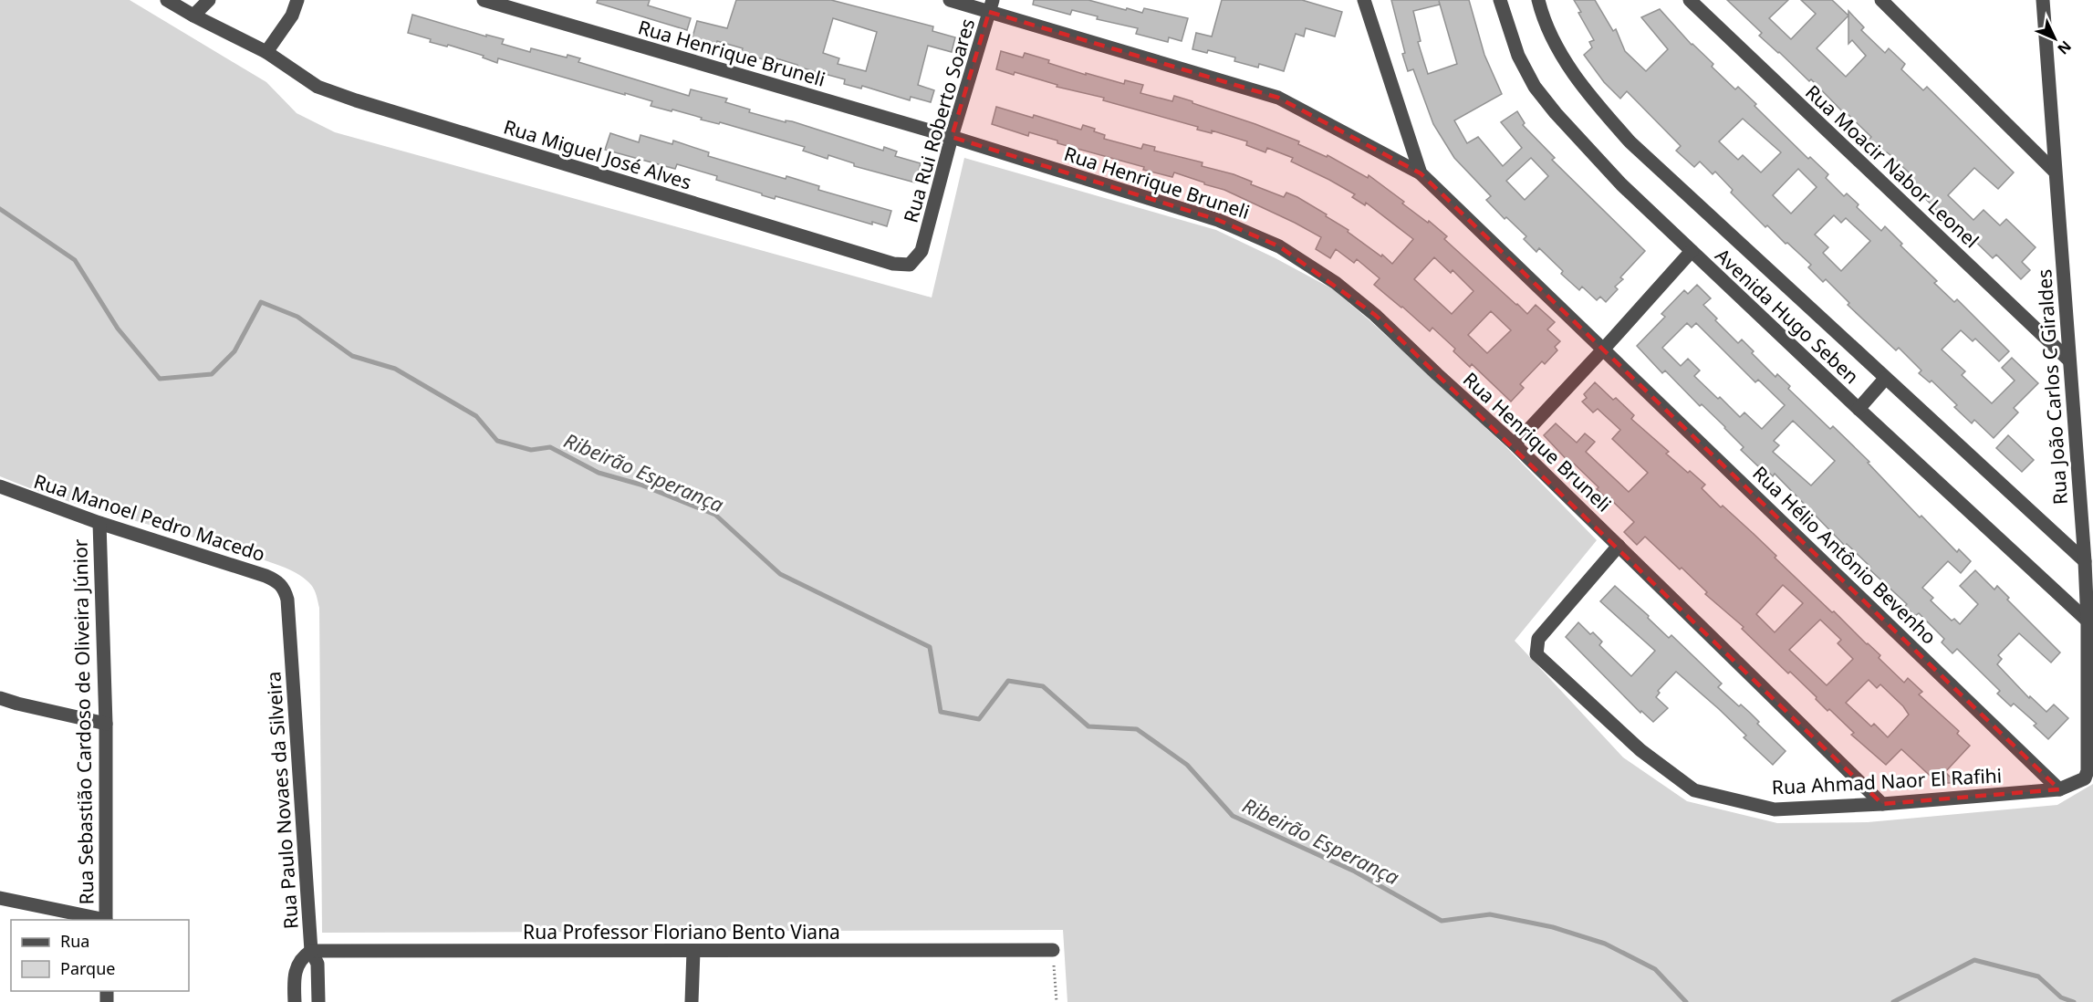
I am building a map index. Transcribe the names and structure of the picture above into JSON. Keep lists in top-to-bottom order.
{
  "streets": {
    "street": [
      "Rua Henrique Bruneli",
      "Rua Rui Roberto Soares",
      "Rua Miguel José Alves",
      "Rua Moacir Nabor Leonel",
      "Avenida Hugo Seben",
      "Rua João Carlos C Giraldes",
      "Rua Manoel Pedro Macedo",
      "Rua Hélio Antônio Bevenho",
      "Rua Sebastião Cardoso de Oliveira Júnior",
      "Rua Ahmad Naor El Rafihi",
      "Rua Paulo Novaes da Silveira",
      "Rua Professor Floriano Bento Viana"
    ]
  },
  "crossings": [
    ["Rua Henrique Bruneli", "Rua Rui Roberto Soares"],
    ["Rua Henrique Bruneli", "Rua Ahmad Naor El Rafihi"],
    ["Rua Rui Roberto Soares", "Rua Miguel José Alves"],
    ["Rua Moacir Nabor Leonel", "Rua João Carlos C Giraldes"],
    ["Avenida Hugo Seben", "Rua João Carlos C Giraldes"],
    ["Rua João Carlos C Giraldes", "Rua Ahmad Naor El Rafihi"],
    ["Rua Manoel Pedro Macedo", "Rua Sebastião Cardoso de Oliveira Júnior"],
    ["Rua Manoel Pedro Macedo", "Rua Paulo Novaes da Silveira"],
    ["Rua Hélio Antônio Bevenho", "Rua Ahmad Naor El Rafihi"],
    ["Rua Paulo Novaes da Silveira", "Rua Professor Floriano Bento Viana"]
  ],
  "water": ["Ribeirão Esperança"],
  "legend": ["Rua", "Parque"],
  "north": "bottom right"
}
